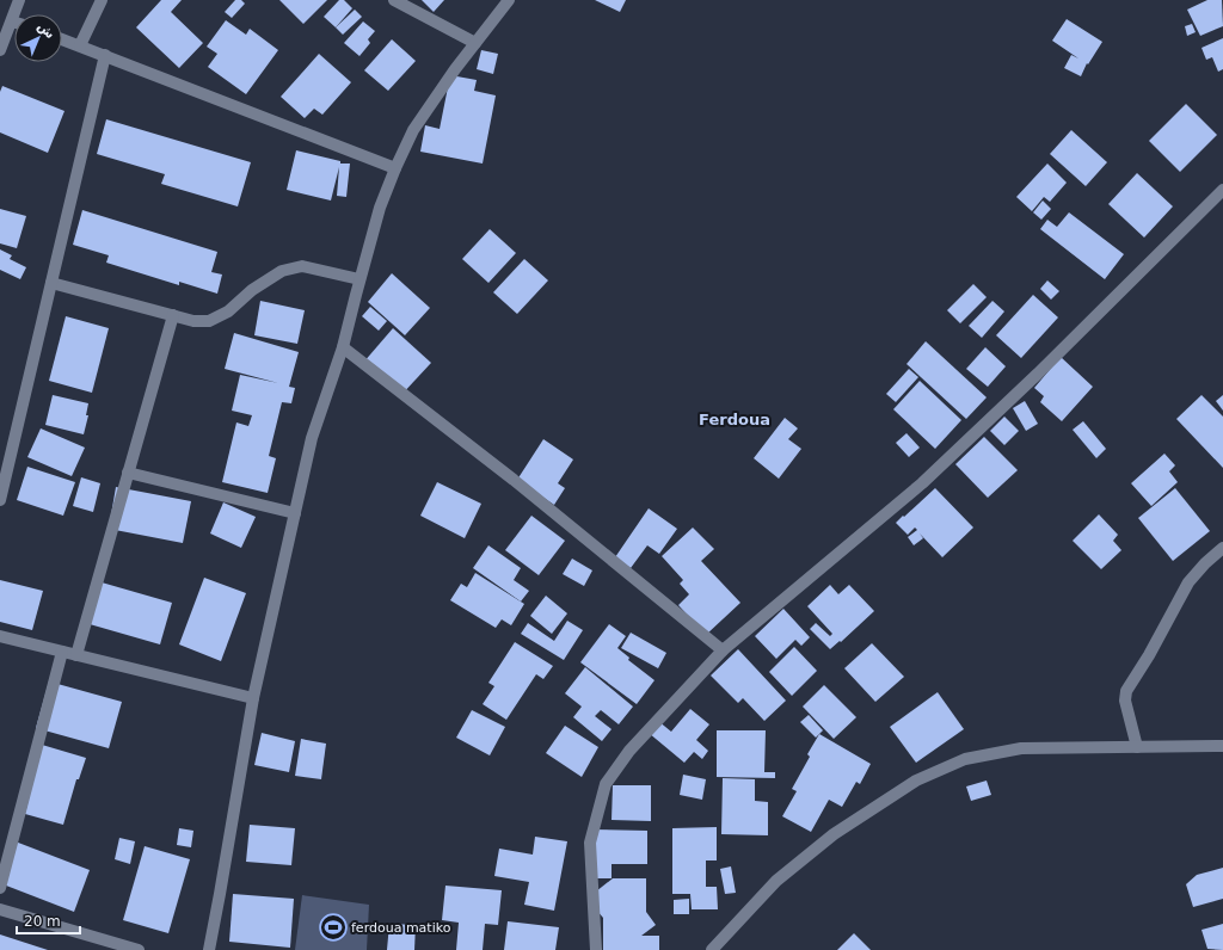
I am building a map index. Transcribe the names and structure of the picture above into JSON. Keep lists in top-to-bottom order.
{
  "districts": ["Ferdoua"],
  "places": {
    "sports": ["ferdoua matiko"]
  },
  "scale_bar": "20 m",
  "north": "top right"
}
